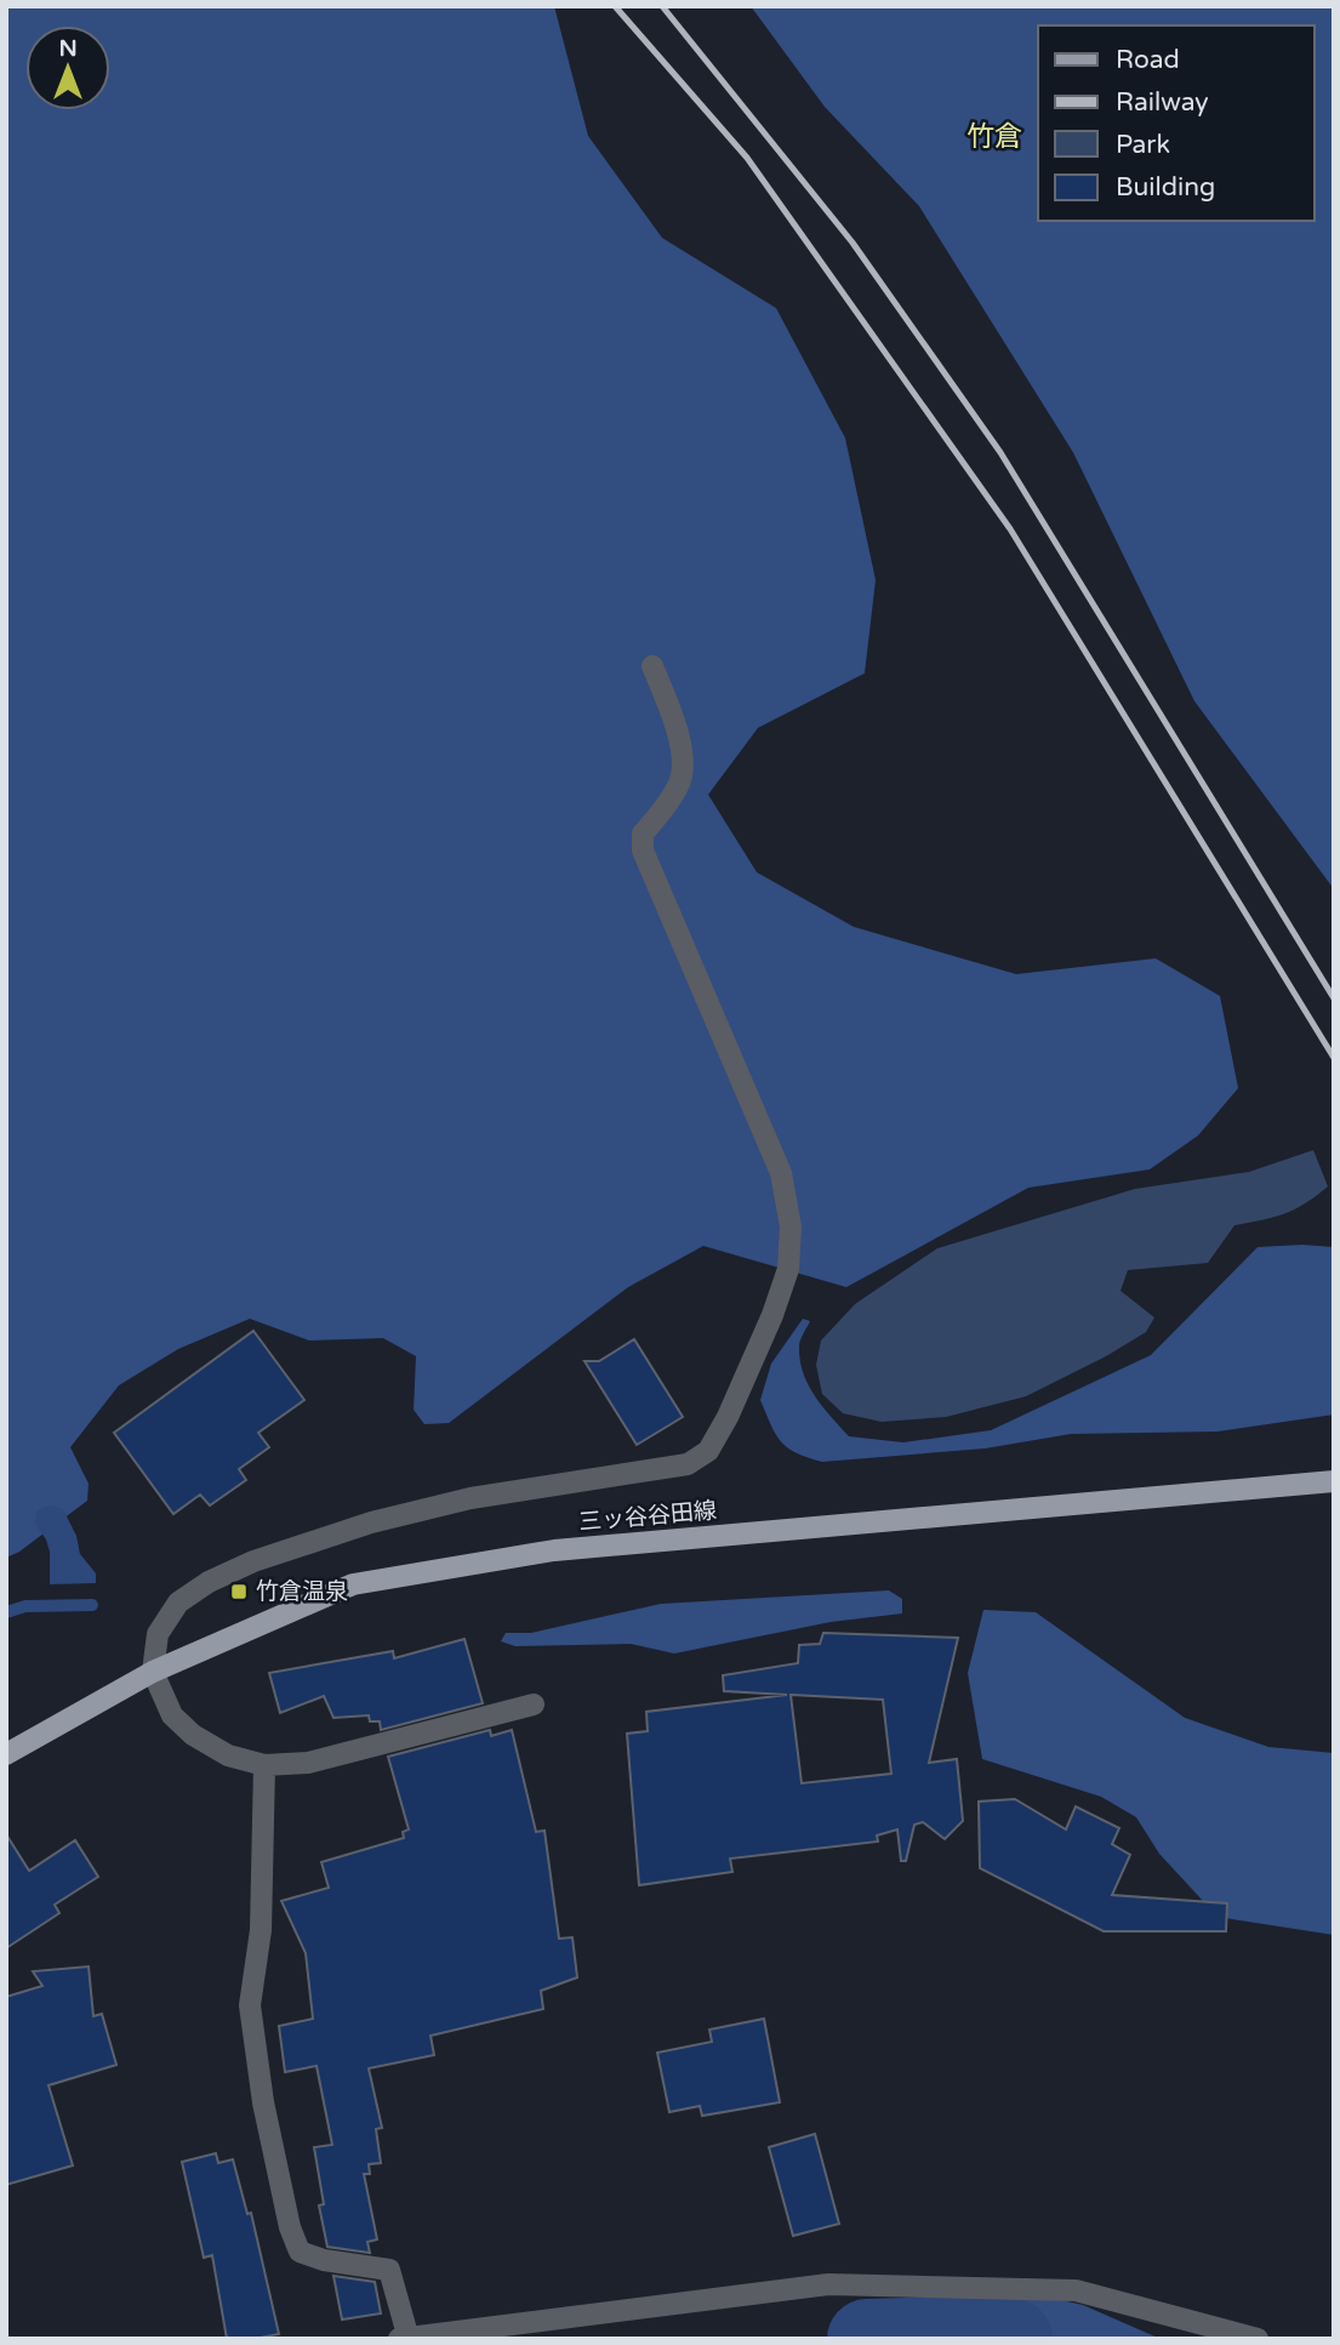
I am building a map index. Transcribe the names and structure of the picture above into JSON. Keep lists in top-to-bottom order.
{
  "streets": {
    "main road": ["三ッ谷谷田線"]
  },
  "districts": ["竹倉"],
  "places": {
    "transit": ["竹倉温泉"]
  },
  "legend": [
    "Road",
    "Railway",
    "Park",
    "Building"
  ],
  "north": "top"
}
